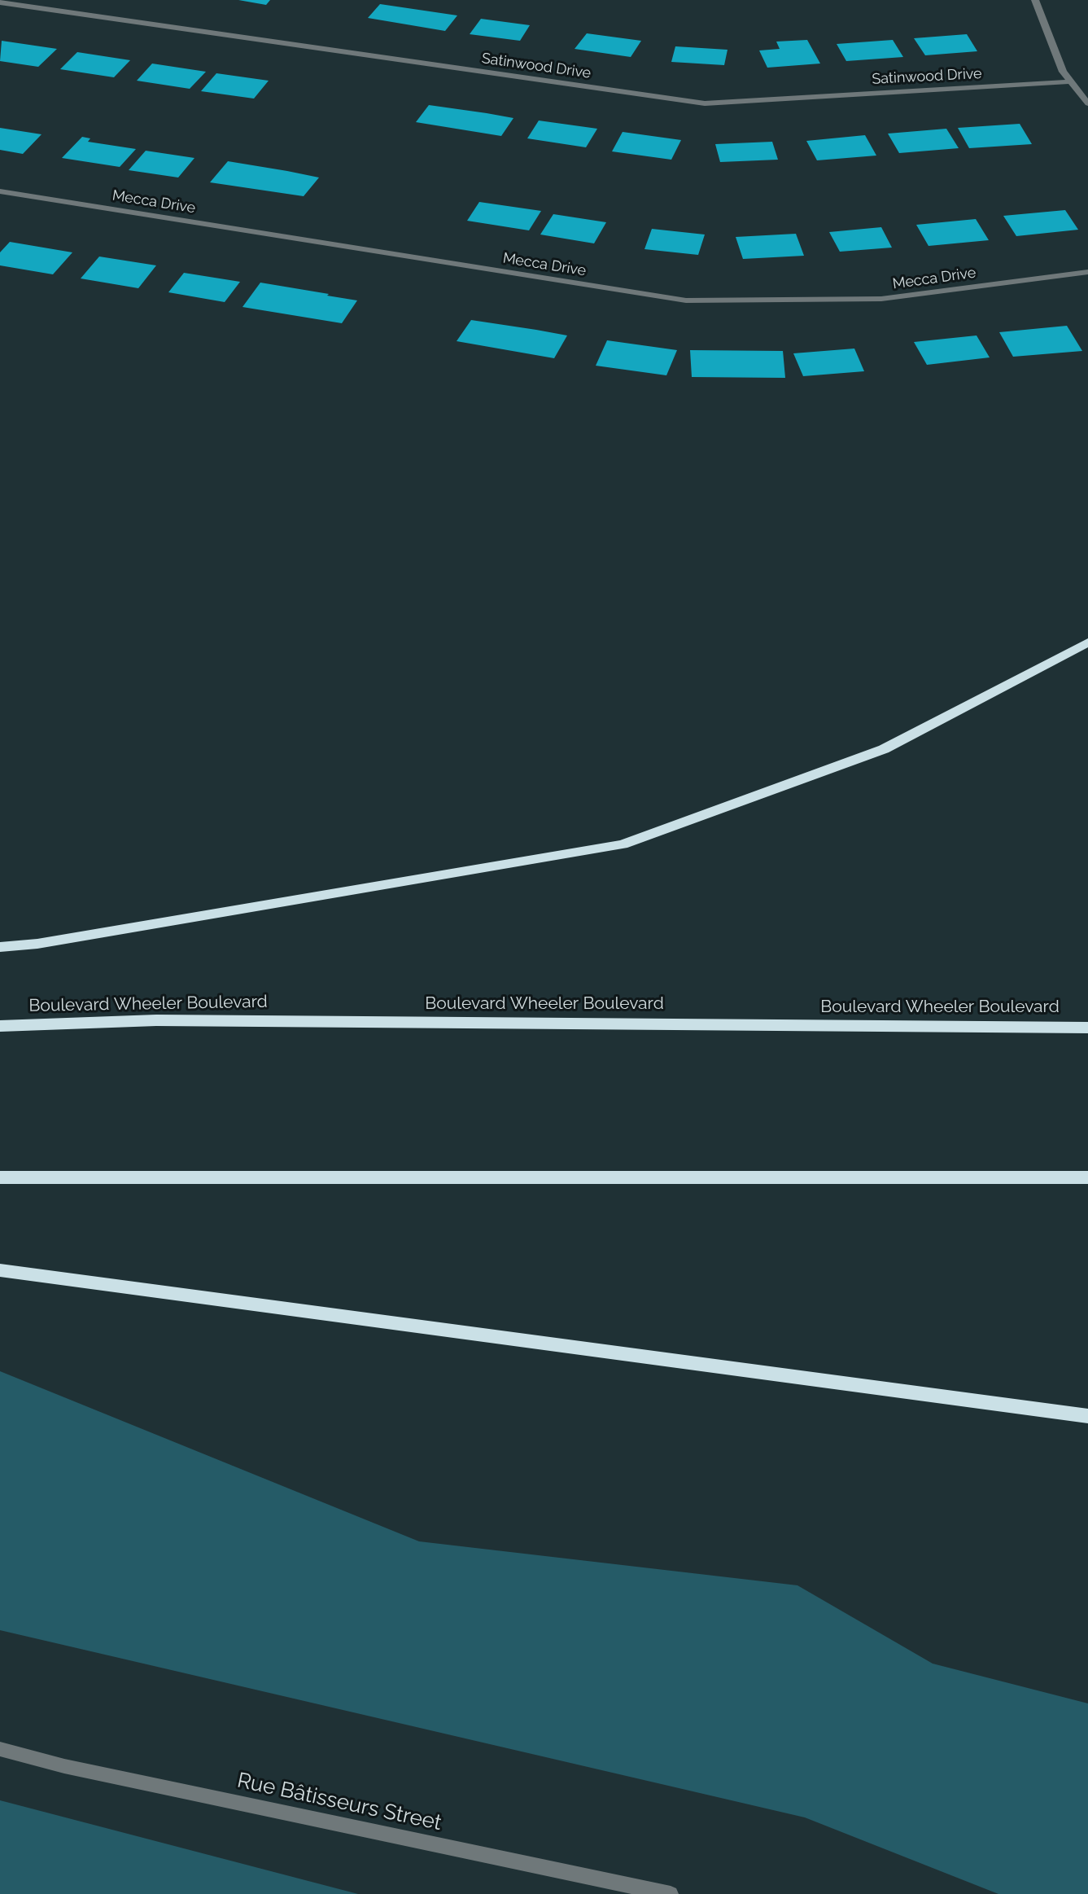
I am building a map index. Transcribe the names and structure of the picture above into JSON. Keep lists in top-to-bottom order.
{
  "streets": {
    "highway": ["Boulevard Wheeler Boulevard"],
    "street": ["Satinwood Drive", "Mecca Drive", "Rue Bâtisseurs Street"]
  }
}
